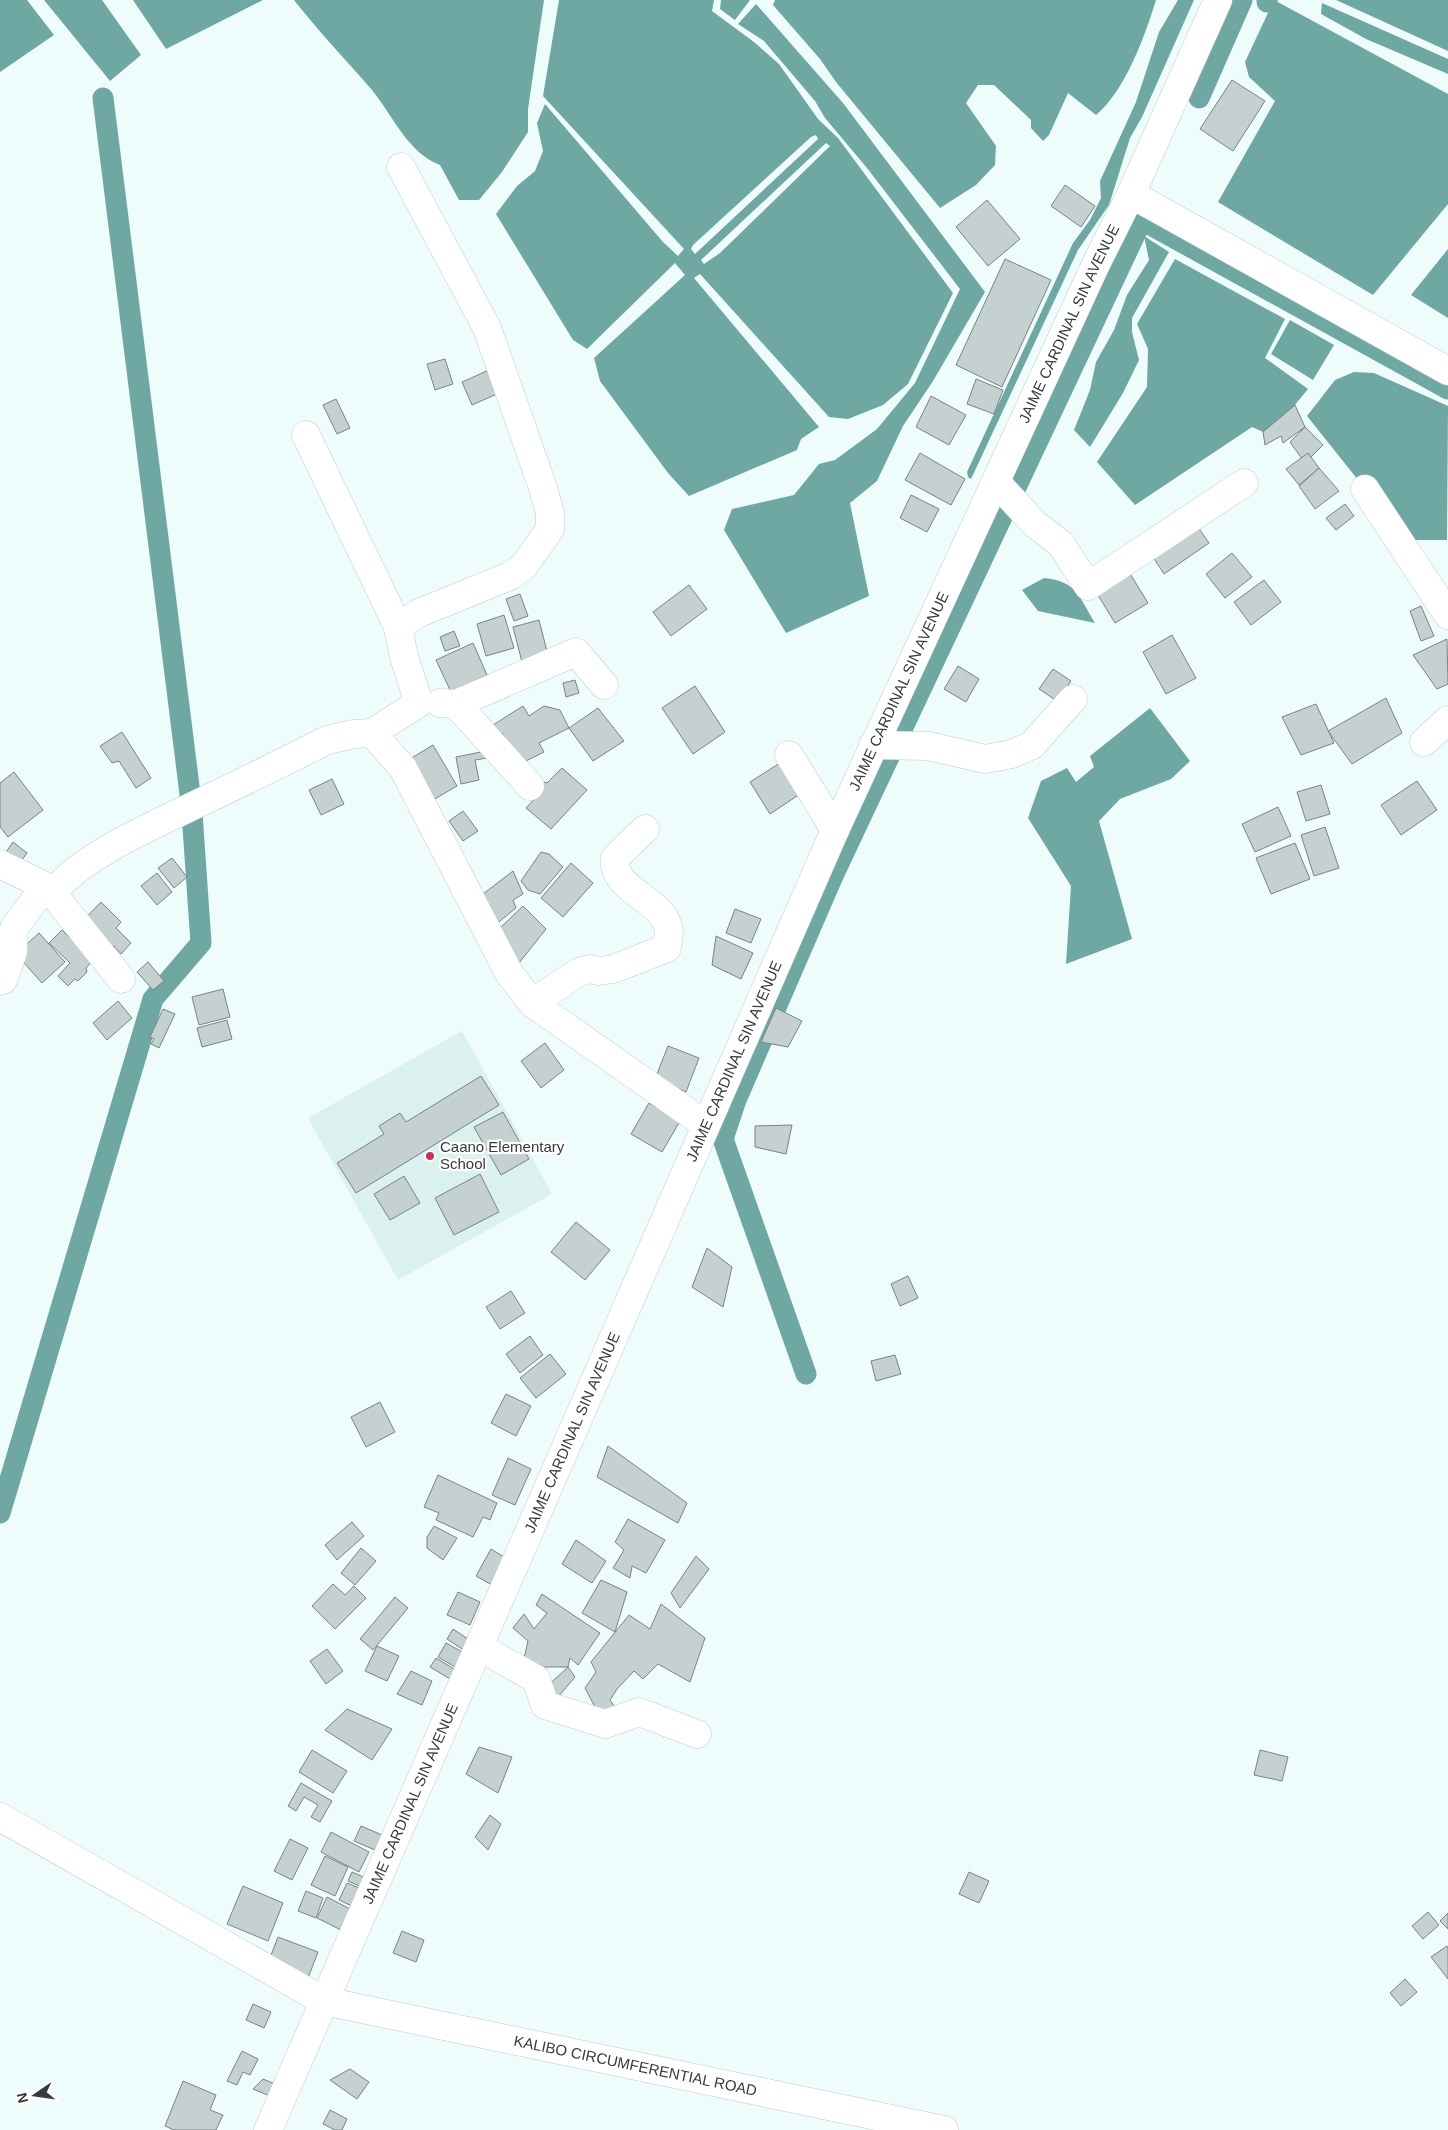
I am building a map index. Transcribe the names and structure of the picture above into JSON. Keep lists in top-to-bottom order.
{
  "streets": {
    "street": ["JAIME CARDINAL SIN AVENUE", "KALIBO CIRCUMFERENTIAL ROAD"]
  },
  "crossings": [
    ["JAIME CARDINAL SIN AVENUE", "KALIBO CIRCUMFERENTIAL ROAD"]
  ],
  "places": ["Caano Elementary School"],
  "north": "left"
}
